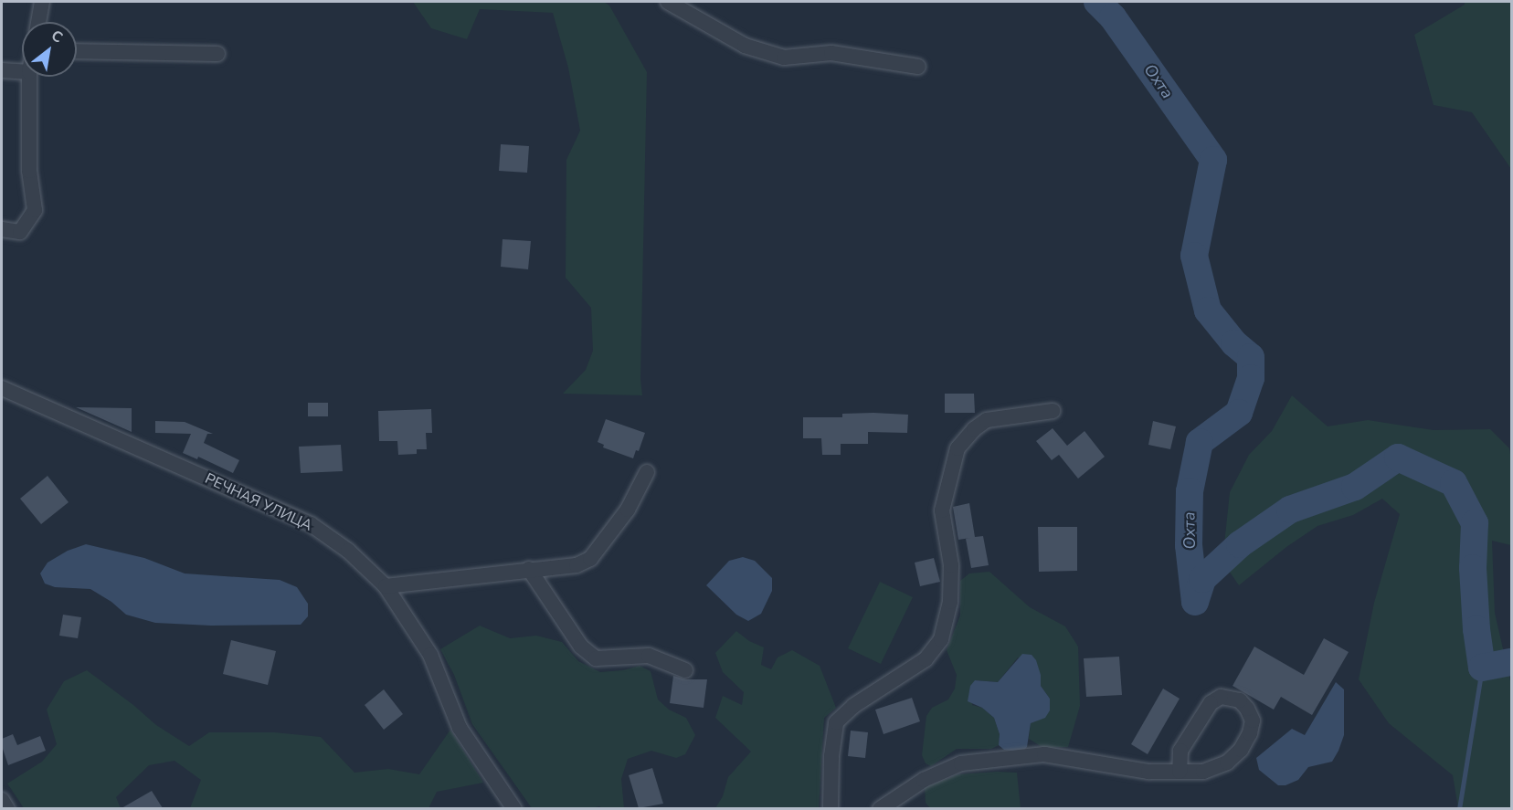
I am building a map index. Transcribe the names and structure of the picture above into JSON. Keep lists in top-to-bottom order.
{
  "streets": {
    "street": ["РЕЧНАЯ УЛИЦА"]
  },
  "water": ["Охта"],
  "north": "top right"
}
